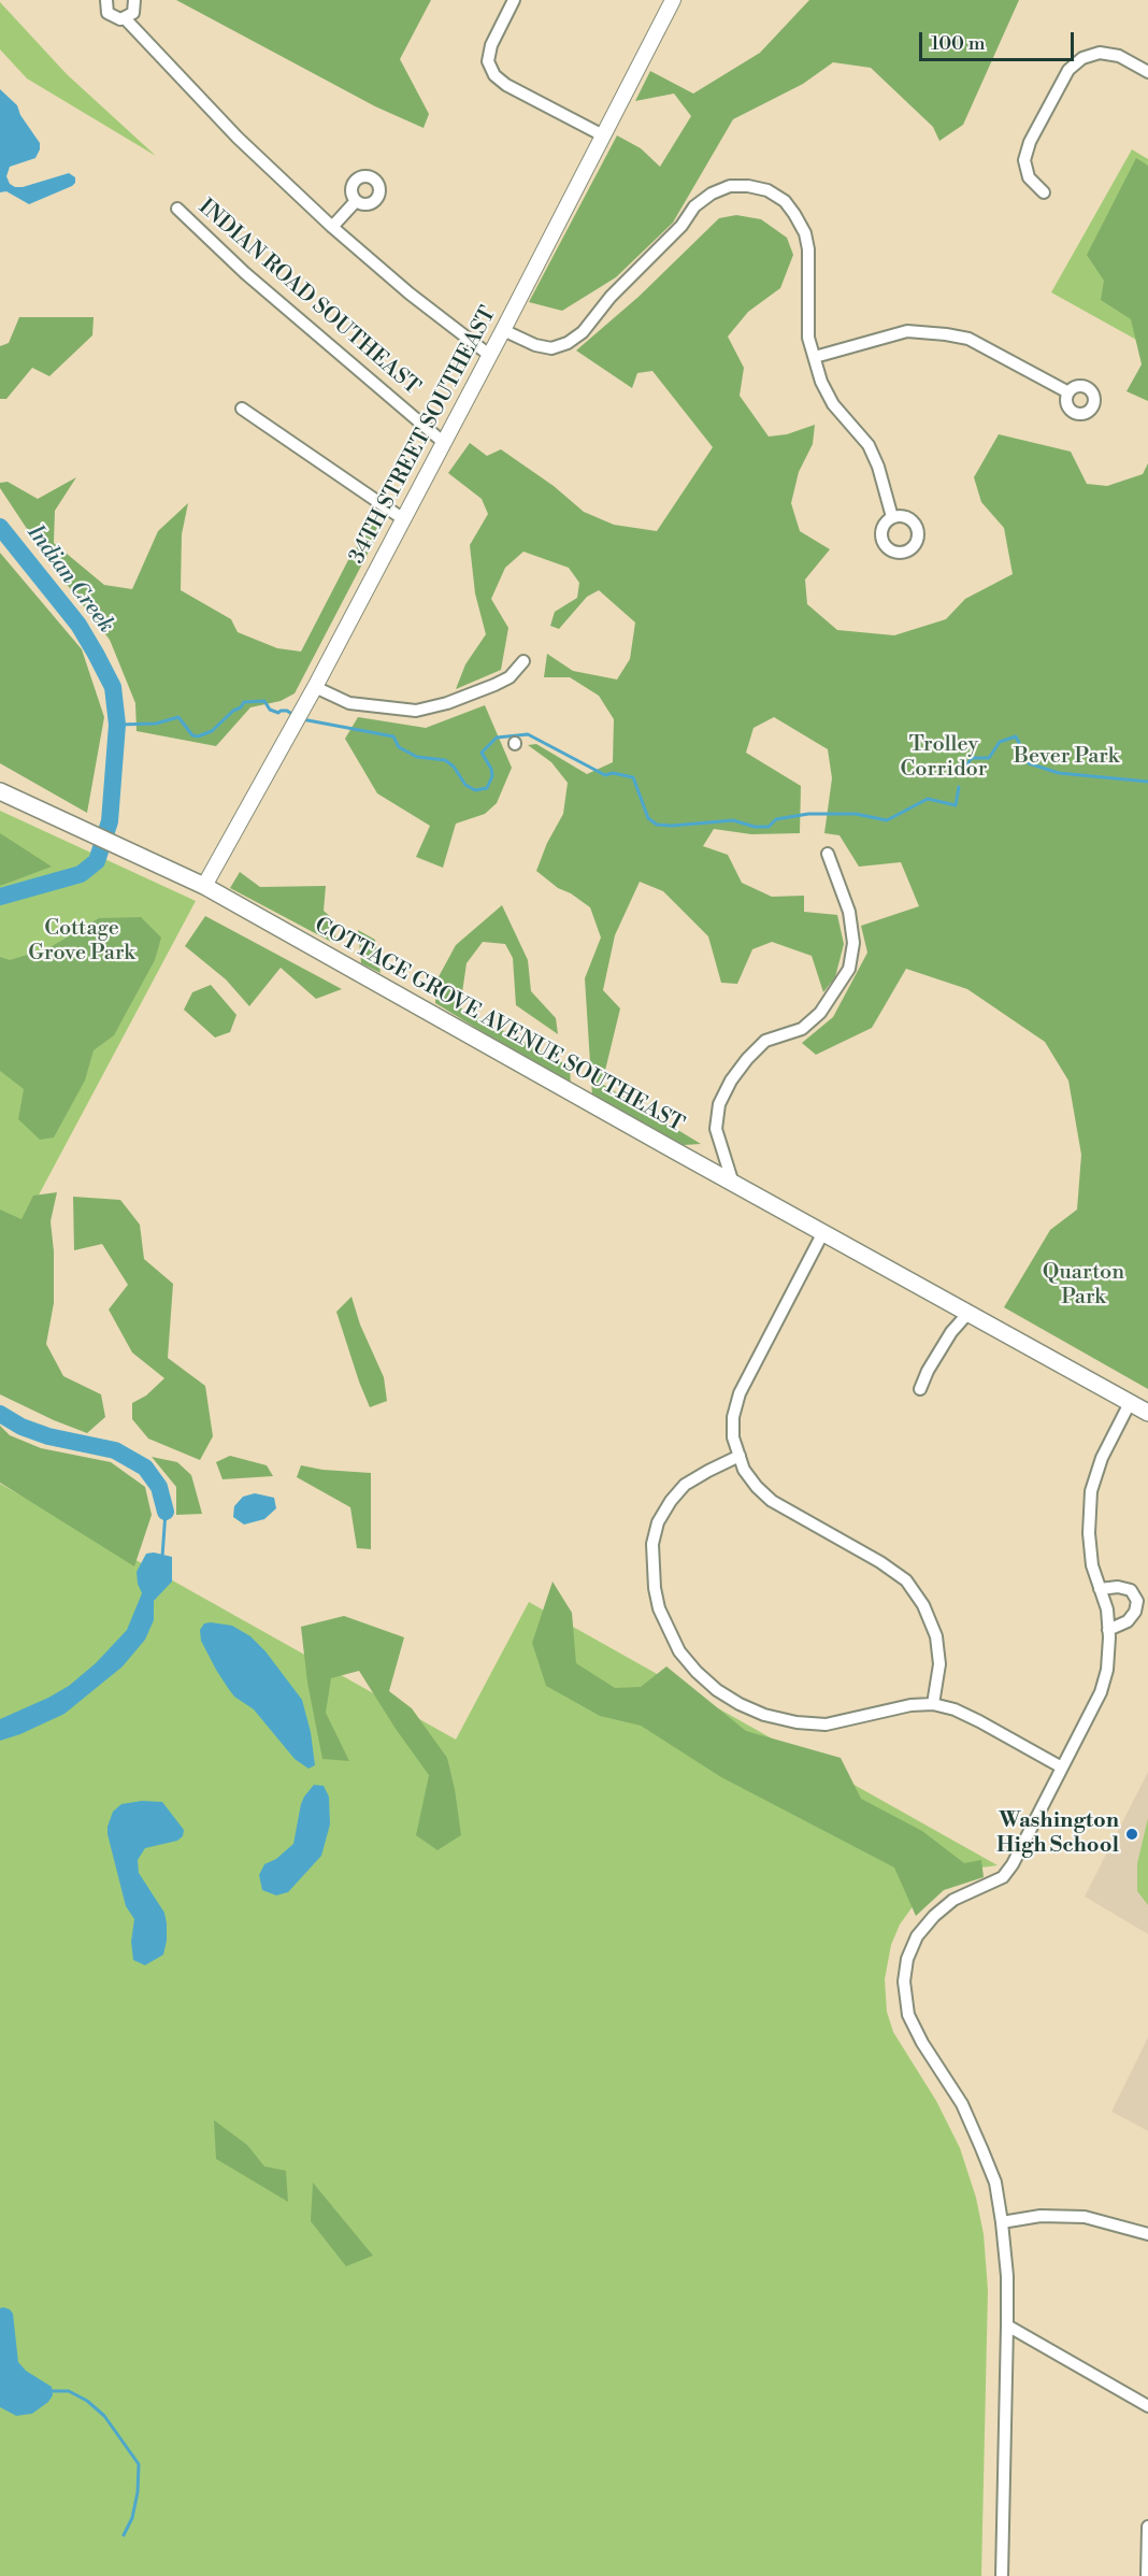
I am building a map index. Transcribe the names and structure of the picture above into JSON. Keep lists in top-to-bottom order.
{
  "streets": {
    "main road": ["COTTAGE GROVE AVENUE SOUTHEAST"],
    "street": ["INDIAN ROAD SOUTHEAST", "34TH STREET SOUTHEAST"]
  },
  "crossings": [
    ["INDIAN ROAD SOUTHEAST", "34TH STREET SOUTHEAST"],
    ["34TH STREET SOUTHEAST", "COTTAGE GROVE AVENUE SOUTHEAST"]
  ],
  "water": ["Indian Creek"],
  "parks": [
    "Trolley Corridor",
    "Bever Park",
    "Cottage Grove Park",
    "Quarton Park"
  ],
  "places": ["Washington High School"],
  "scale_bar": "100 m"
}
